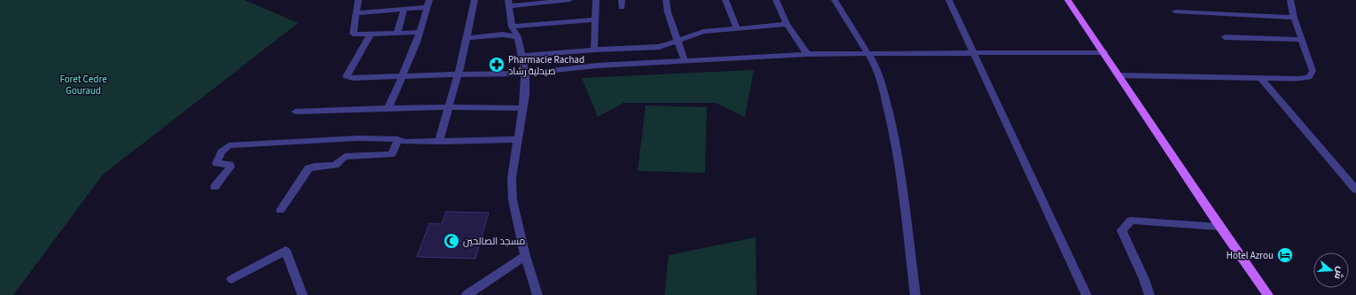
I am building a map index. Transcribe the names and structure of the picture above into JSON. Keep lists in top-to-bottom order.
{
  "parks": ["Foret Cedre Gouraud"],
  "places": {
    "pharmacy": ["Pharmacie Rachad صيدلية رشاد"],
    "mosque": ["مسجد الصالحين"],
    "hotel": ["Hotel Azrou"]
  },
  "north": "right"
}
